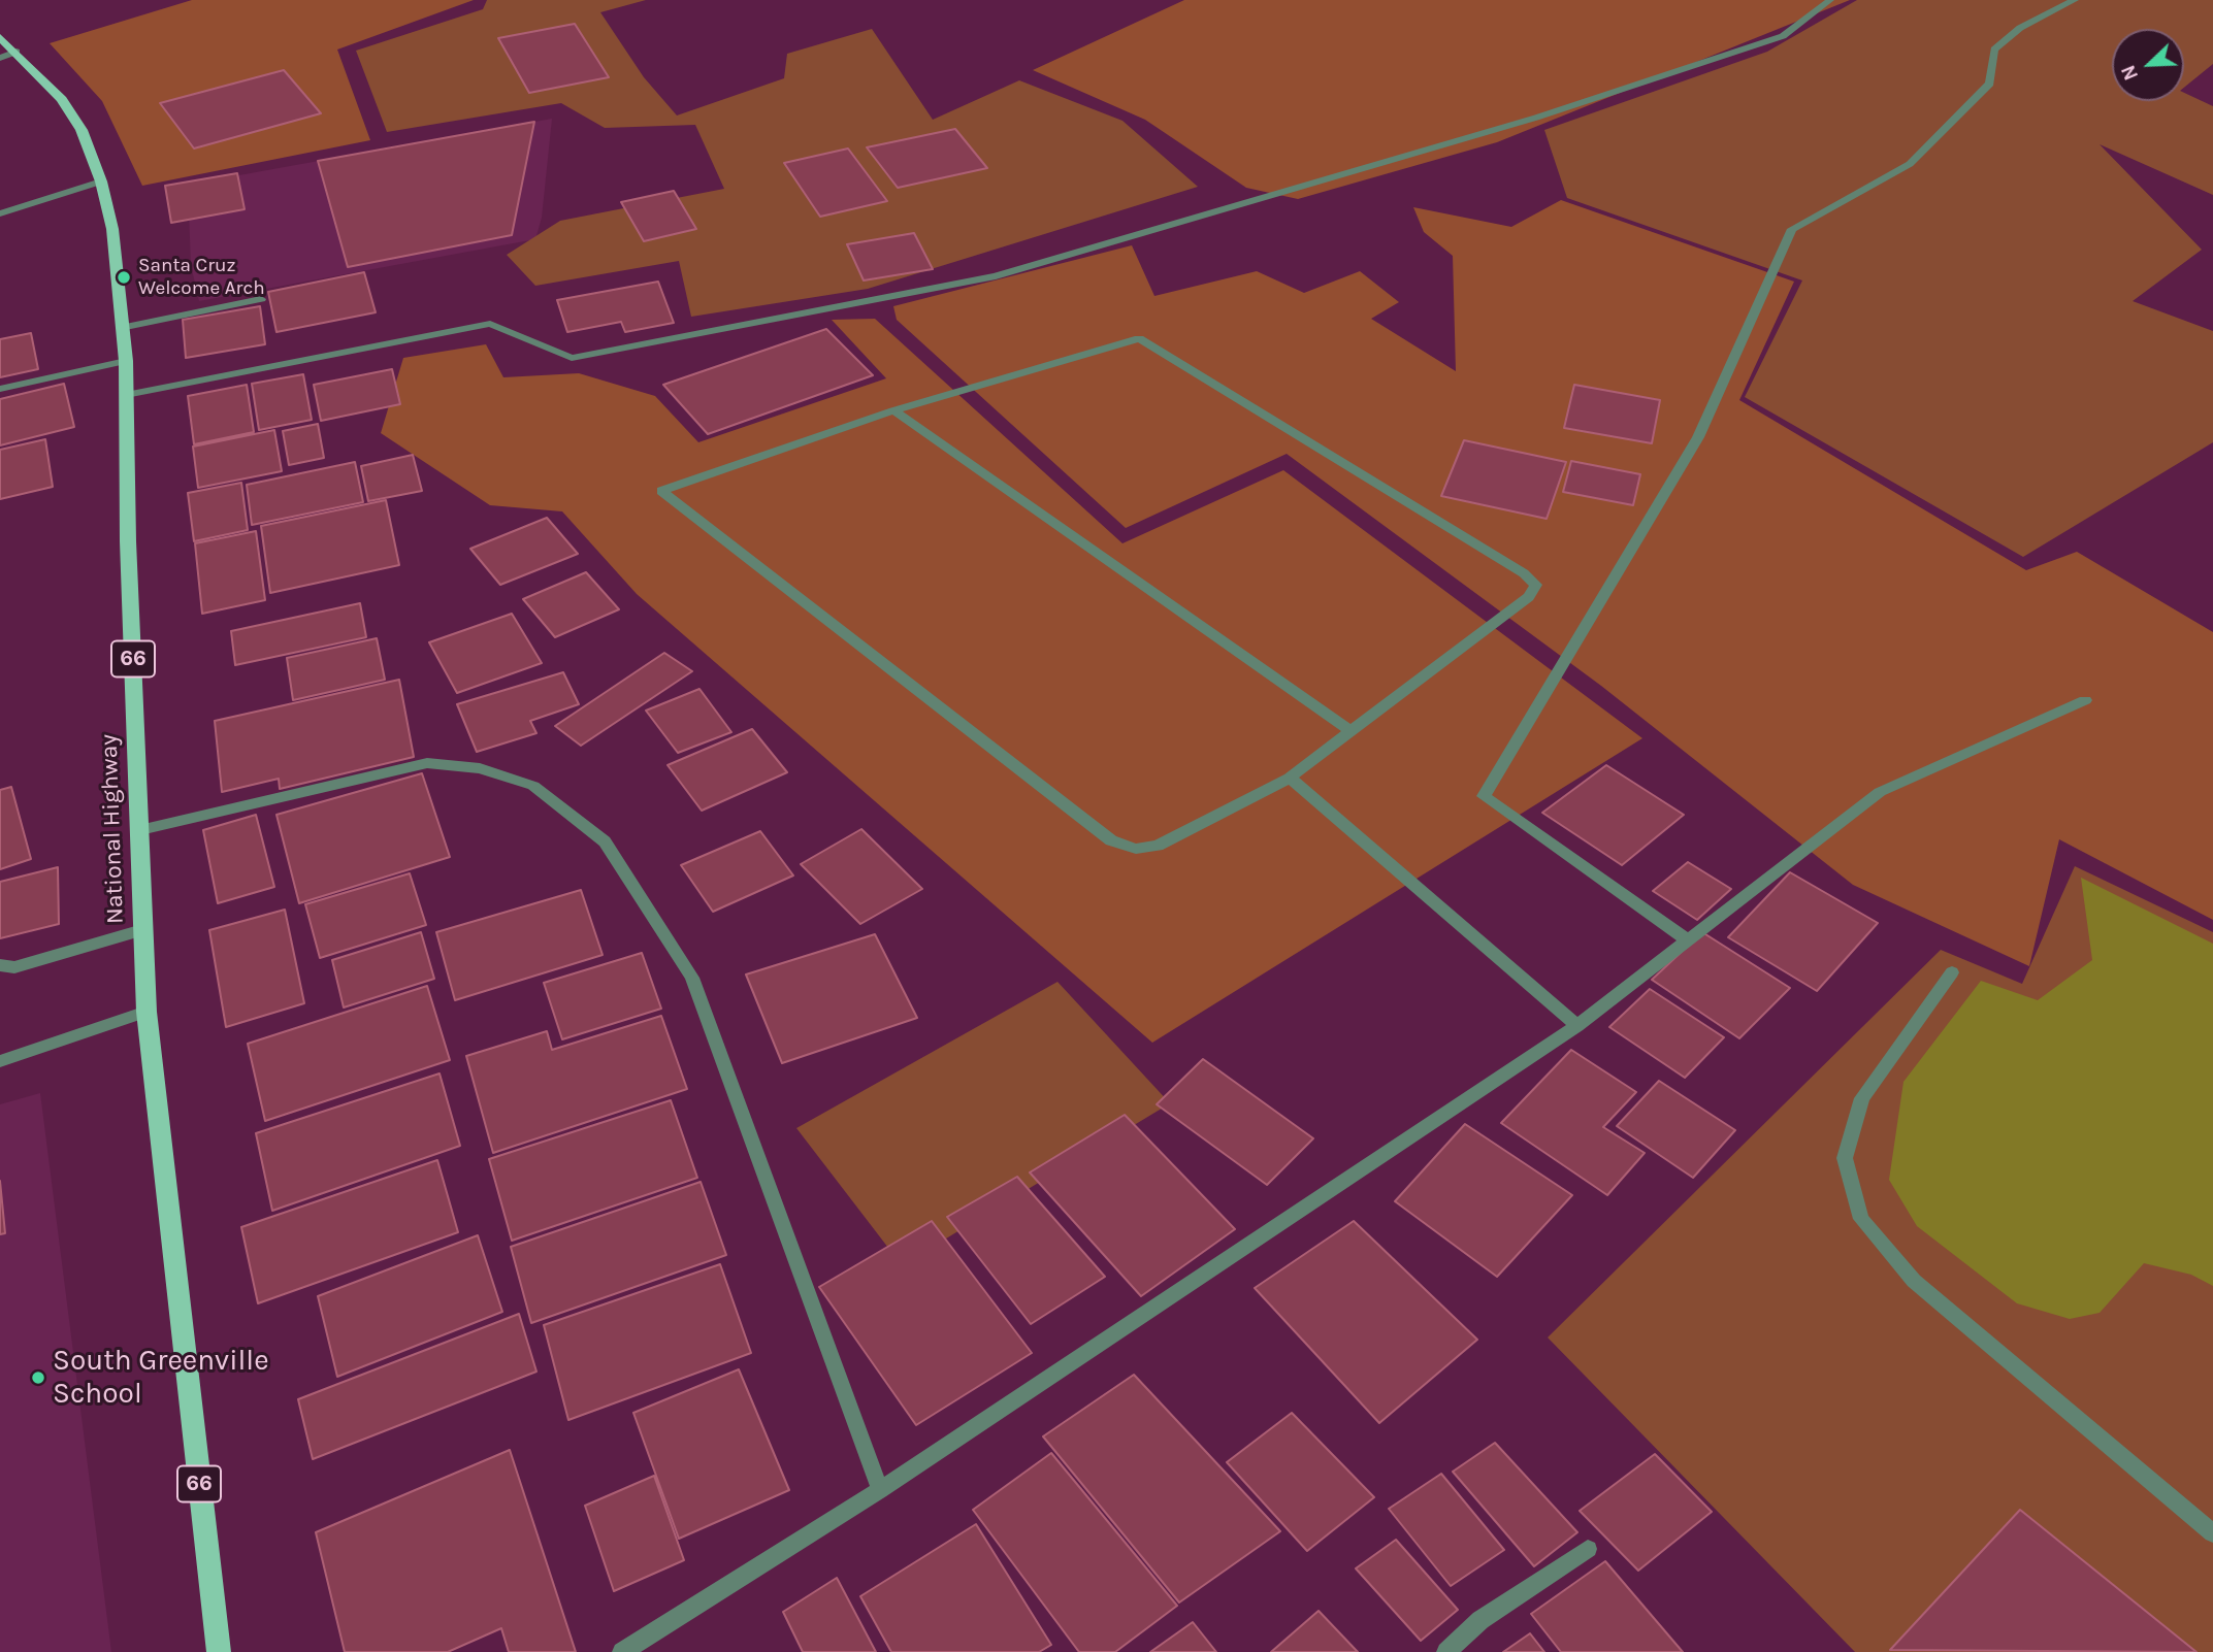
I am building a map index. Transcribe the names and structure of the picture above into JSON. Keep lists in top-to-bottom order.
{
  "streets": {
    "main road": ["66", "National Highway"]
  },
  "places": ["Santa Cruz Welcome Arch", "South Greenville School"],
  "north": "bottom left"
}
